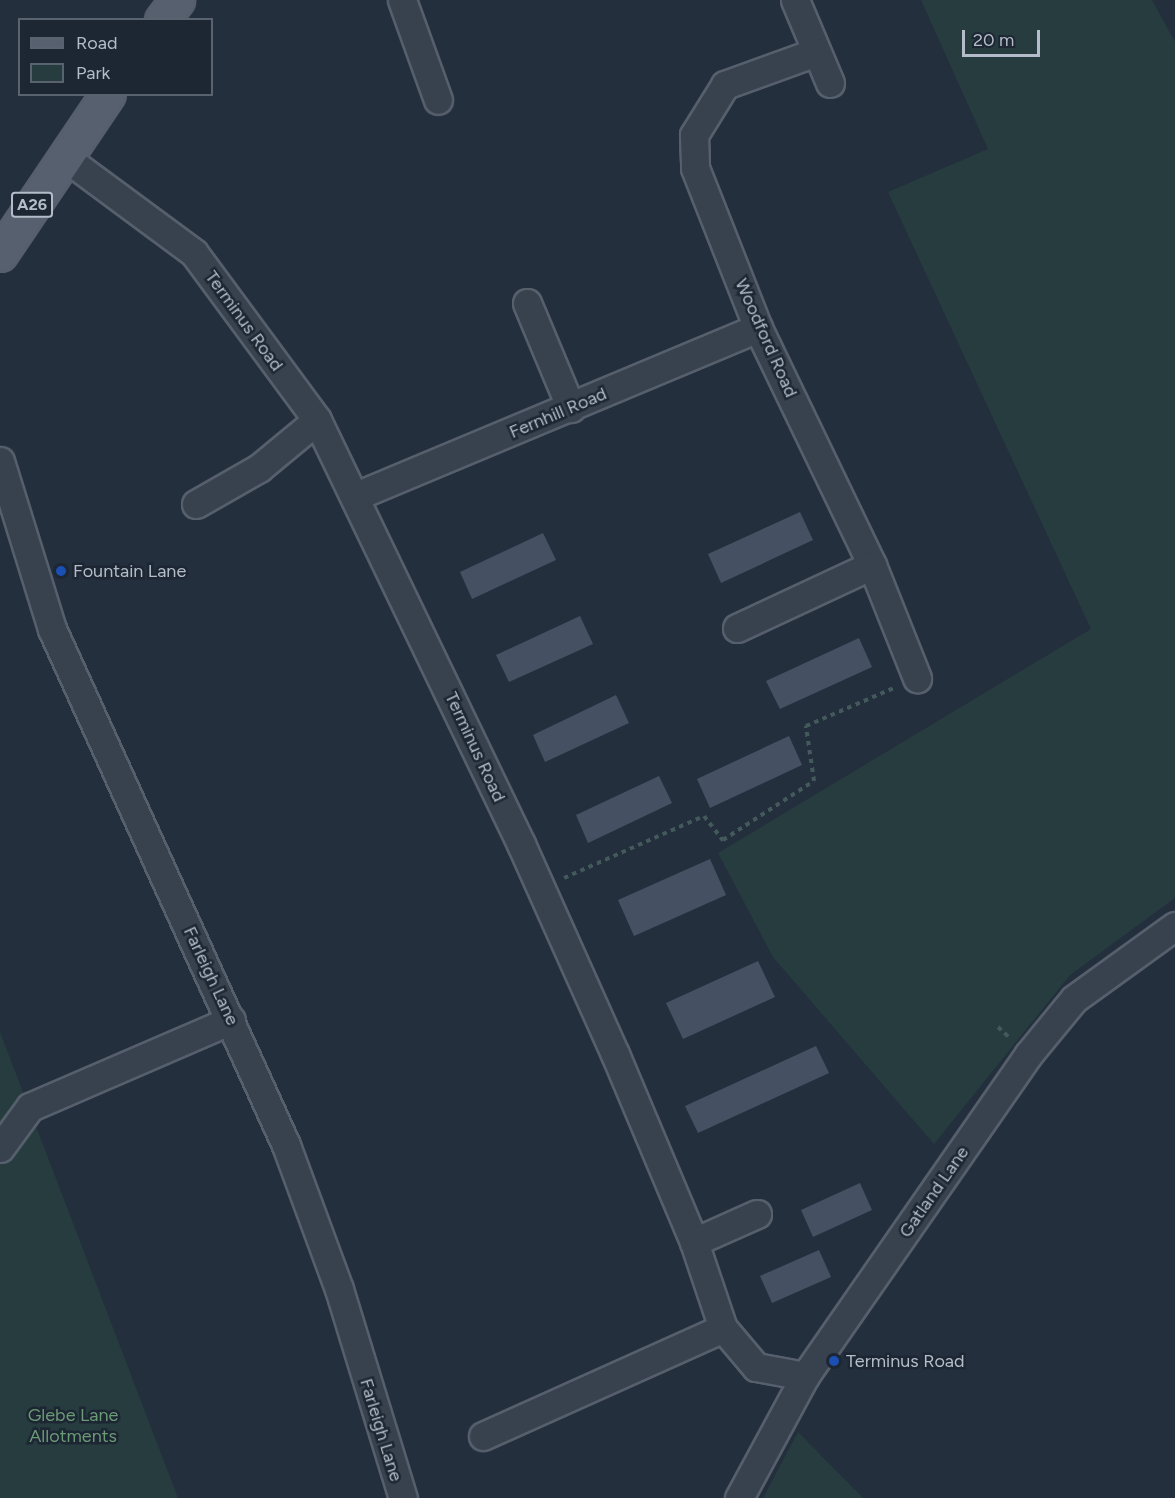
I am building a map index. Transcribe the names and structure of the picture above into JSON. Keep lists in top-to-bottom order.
{
  "streets": {
    "main road": ["A26"],
    "street": [
      "Terminus Road",
      "Woodford Road",
      "Fernhill Road",
      "Farleigh Lane",
      "Gatland Lane"
    ]
  },
  "crossings": [
    ["A26", "Terminus Road"],
    ["Terminus Road", "Fernhill Road"],
    ["Terminus Road", "Gatland Lane"],
    ["Woodford Road", "Fernhill Road"]
  ],
  "parks": ["Glebe Lane Allotments"],
  "places": ["Fountain Lane", "Terminus Road"],
  "legend": ["Road", "Park"],
  "scale_bar": "20 m"
}
